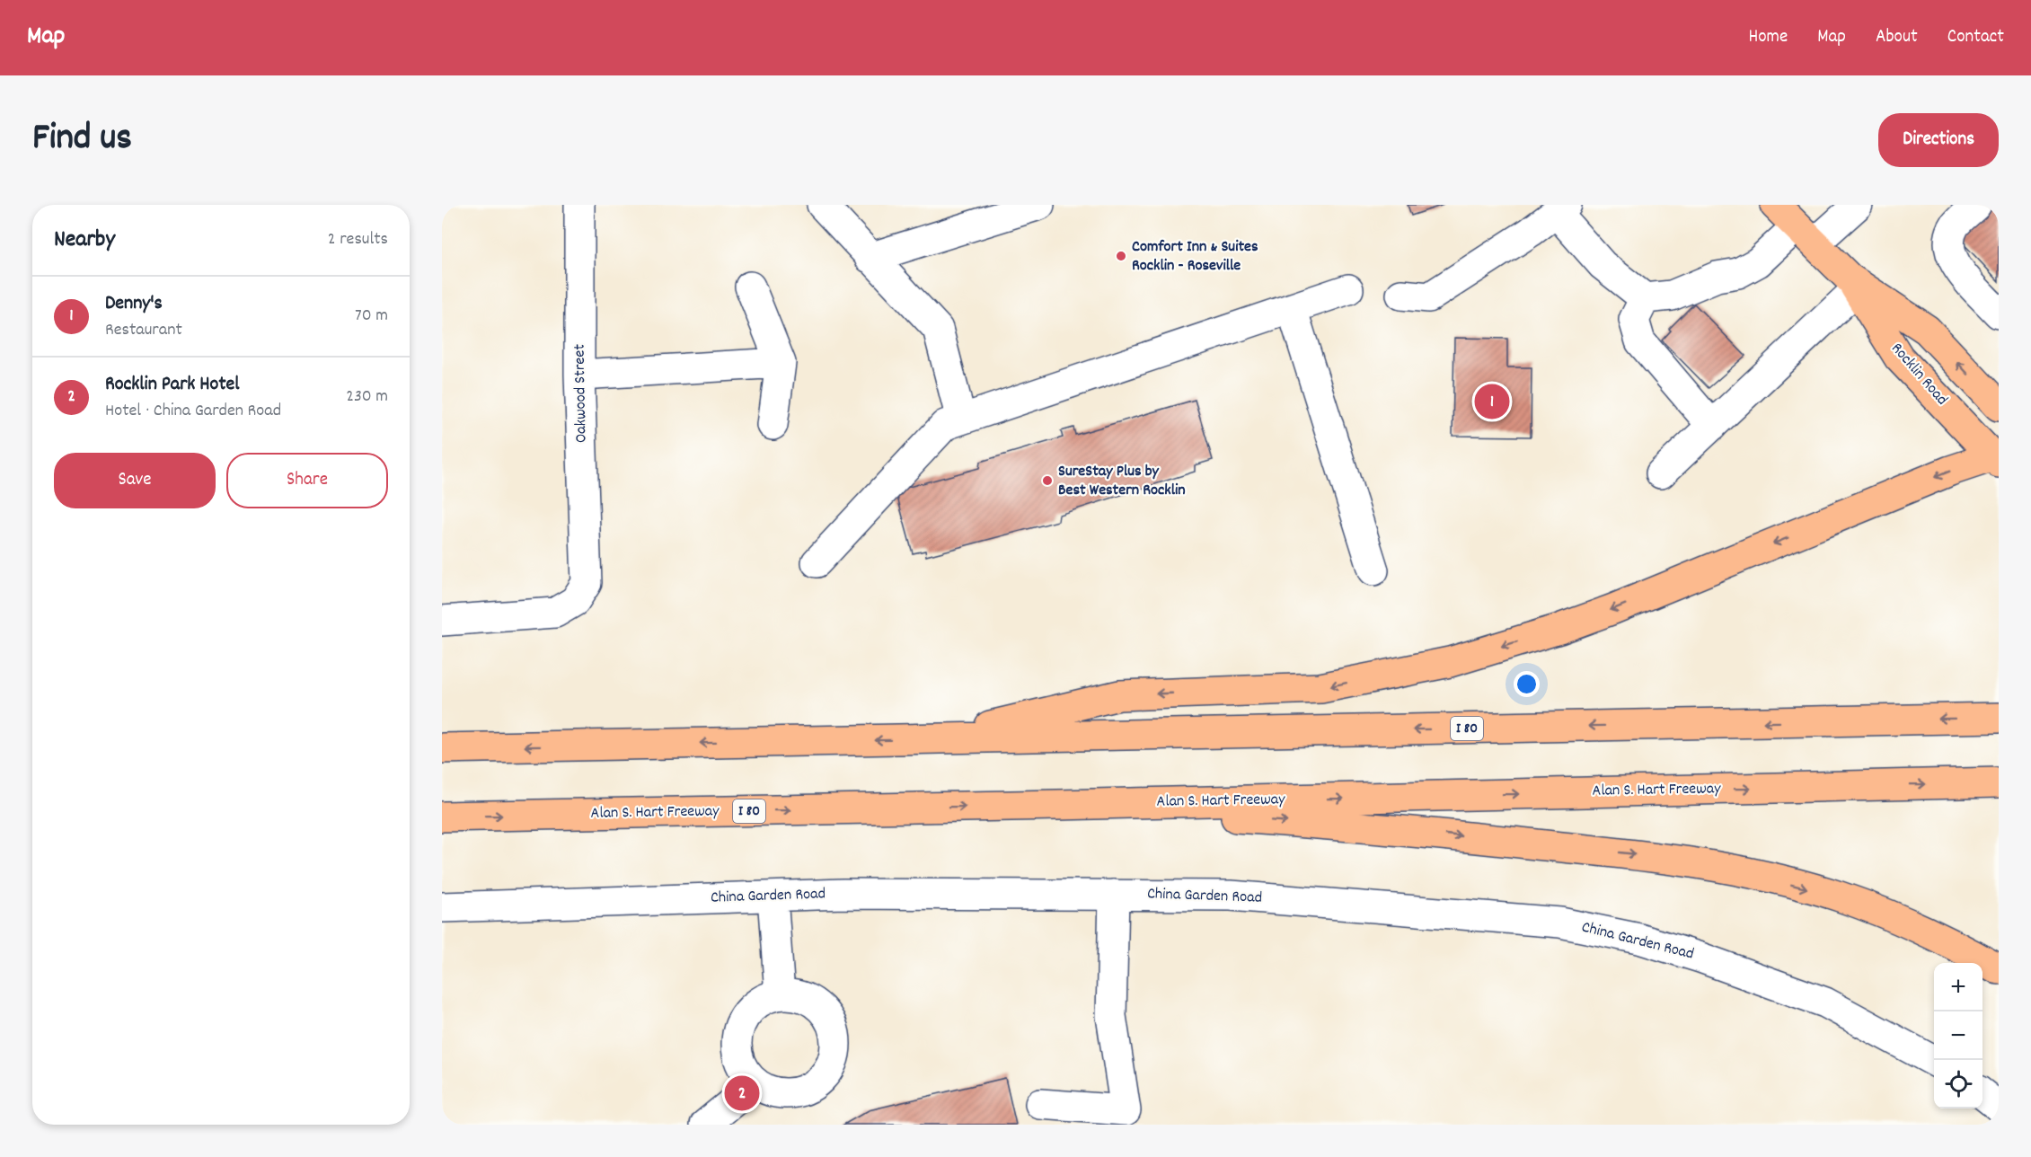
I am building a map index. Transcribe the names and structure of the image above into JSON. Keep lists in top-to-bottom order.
{
  "streets": {
    "main road": ["Rocklin Road", "I 80", "Alan S. Hart Freeway"],
    "street": ["Oakwood Street", "China Garden Road"]
  },
  "places": ["Comfort Inn & Suites Rocklin - Roseville", "SureStay Plus by Best Western Rocklin"],
  "page": {
    "header": "Map",
    "nav": [
      "Home",
      "Map",
      "About",
      "Contact"
    ],
    "title": "Find us",
    "buttons": [
      "Directions",
      ["Save", "Share"]
    ],
    "heading": ["Nearby", "2 results"],
    "list": [
      {
        "mark": "1",
        "name": "Denny's",
        "note": "Restaurant",
        "value": "70 m"
      },
      {
        "mark": "2",
        "name": "Rocklin Park Hotel",
        "note": "Hotel · China Garden Road",
        "value": "230 m"
      }
    ],
    "pins": ["1", "2"],
    "map_buttons": ["+", "−"]
  }
}
